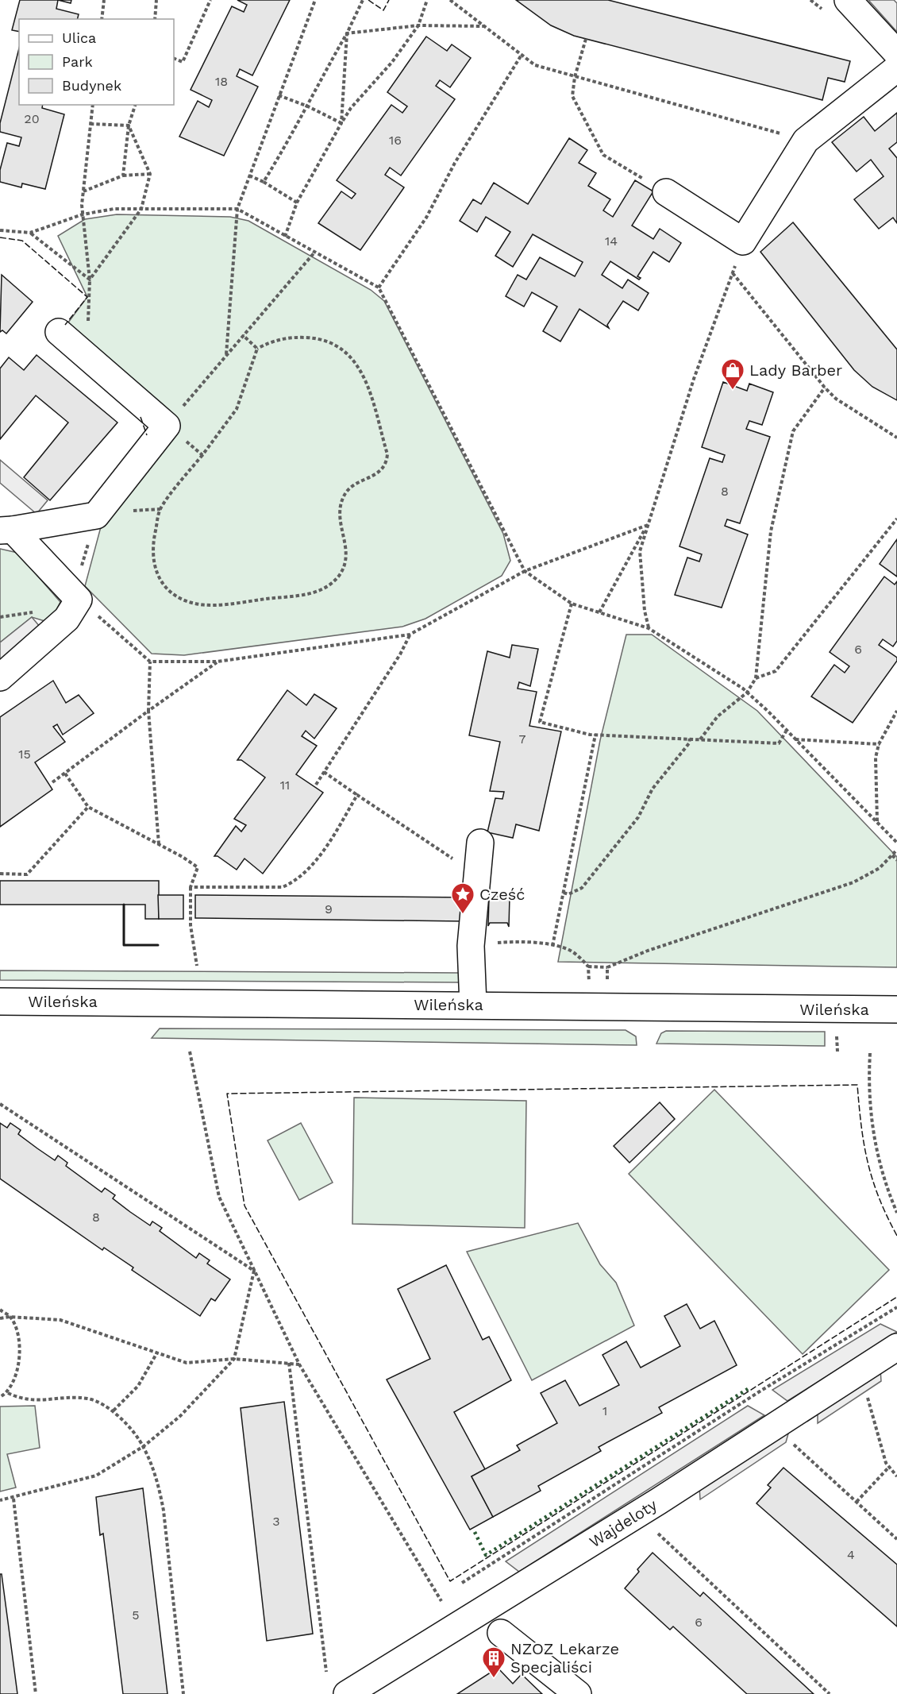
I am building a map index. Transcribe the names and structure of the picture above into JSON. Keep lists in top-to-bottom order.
{
  "streets": {
    "street": ["Wileńska", "Wajdeloty"]
  },
  "places": {
    "shop": ["Lady Barber"],
    "place": ["Cześć"],
    "building": ["NZOZ Lekarze Specjaliści"]
  },
  "house_numbers": [
    "18",
    "20",
    "16",
    "14",
    "8",
    "6",
    "7",
    "15",
    "11",
    "9",
    "8",
    "1",
    "3",
    "4",
    "5",
    "6"
  ],
  "legend": ["Ulica", "Park", "Budynek"]
}
